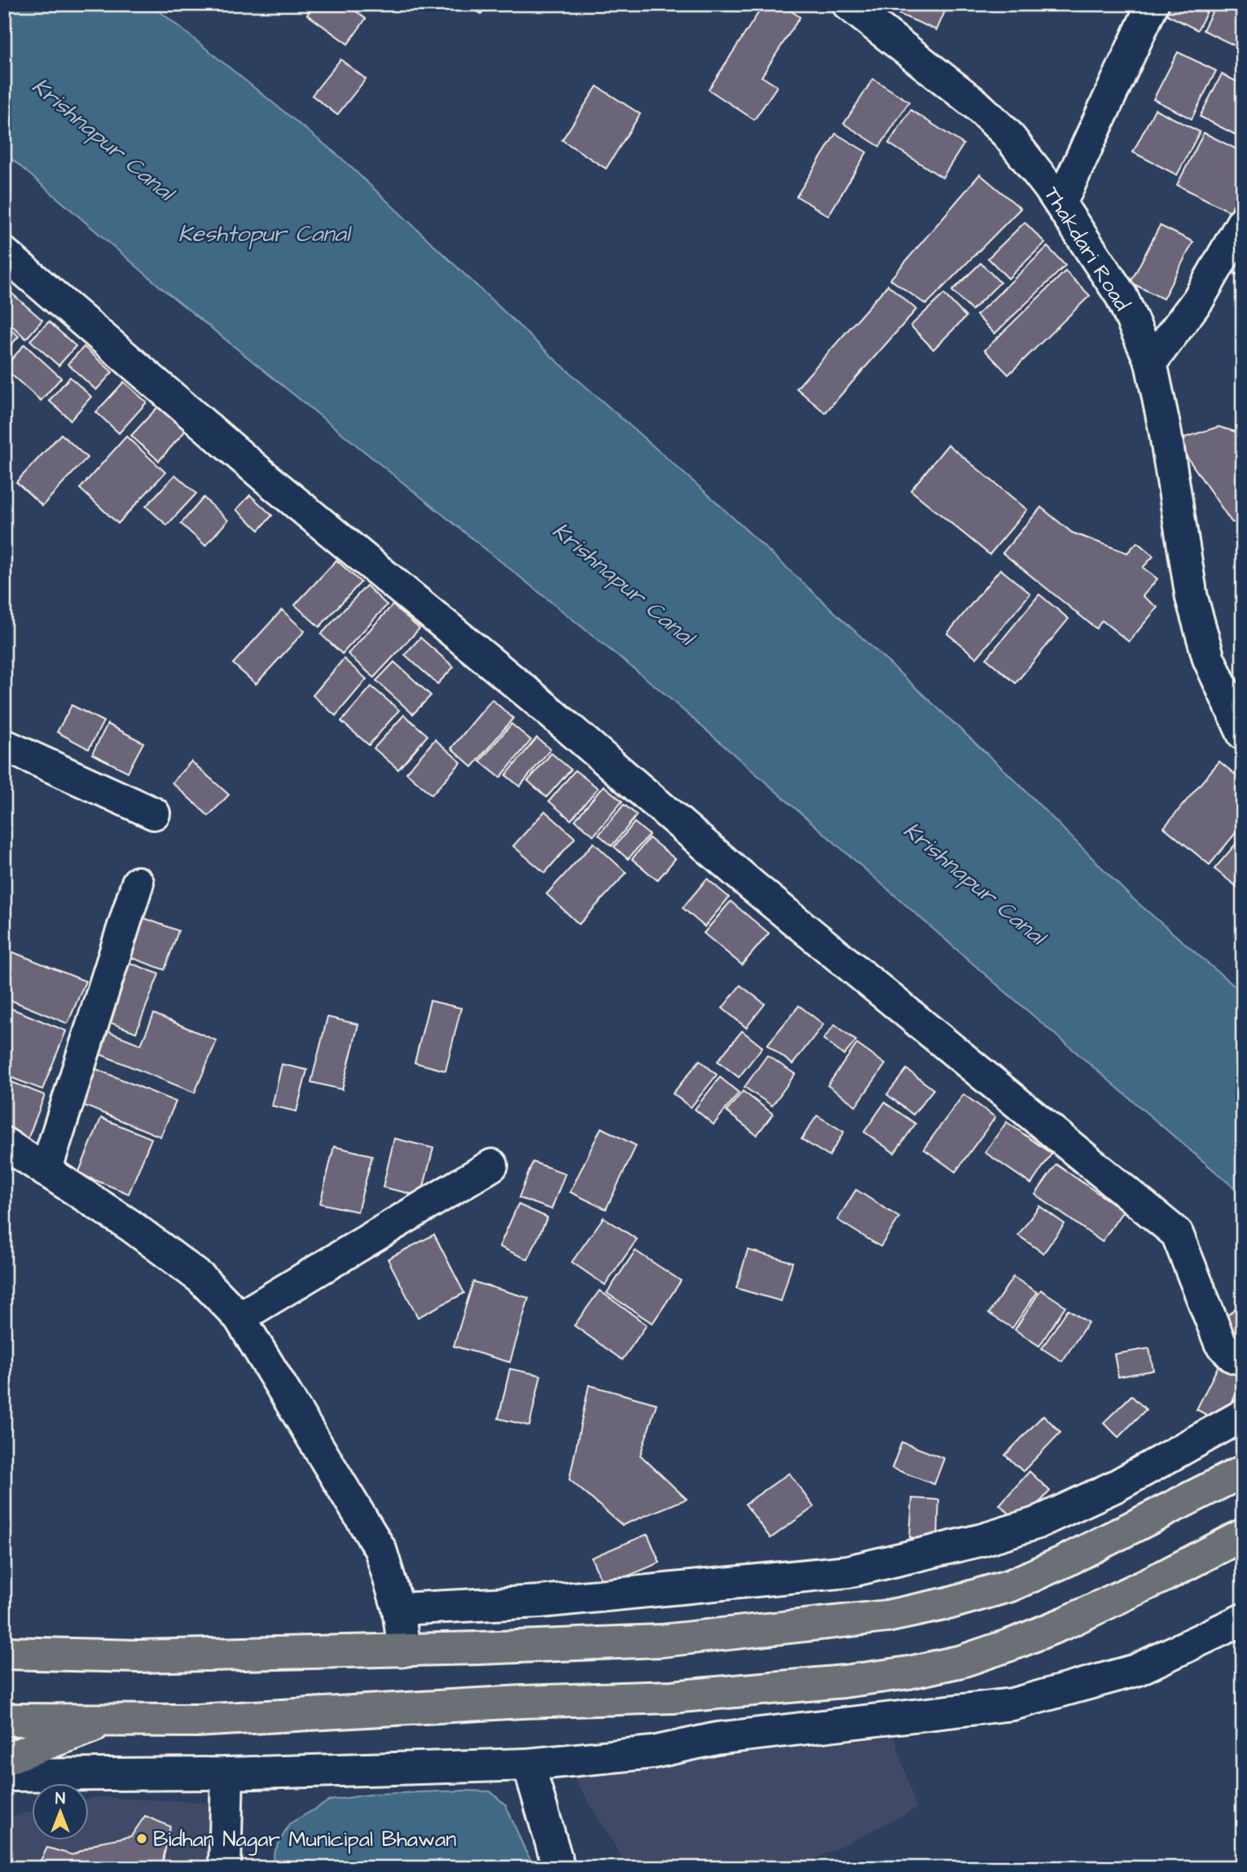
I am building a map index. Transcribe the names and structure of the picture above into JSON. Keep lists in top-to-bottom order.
{
  "streets": {
    "street": ["Thakdari Road"]
  },
  "water": ["Krishnapur Canal", "Keshtopur Canal"],
  "places": ["Bidhan Nagar Municipal Bhawan"],
  "north": "top"
}
